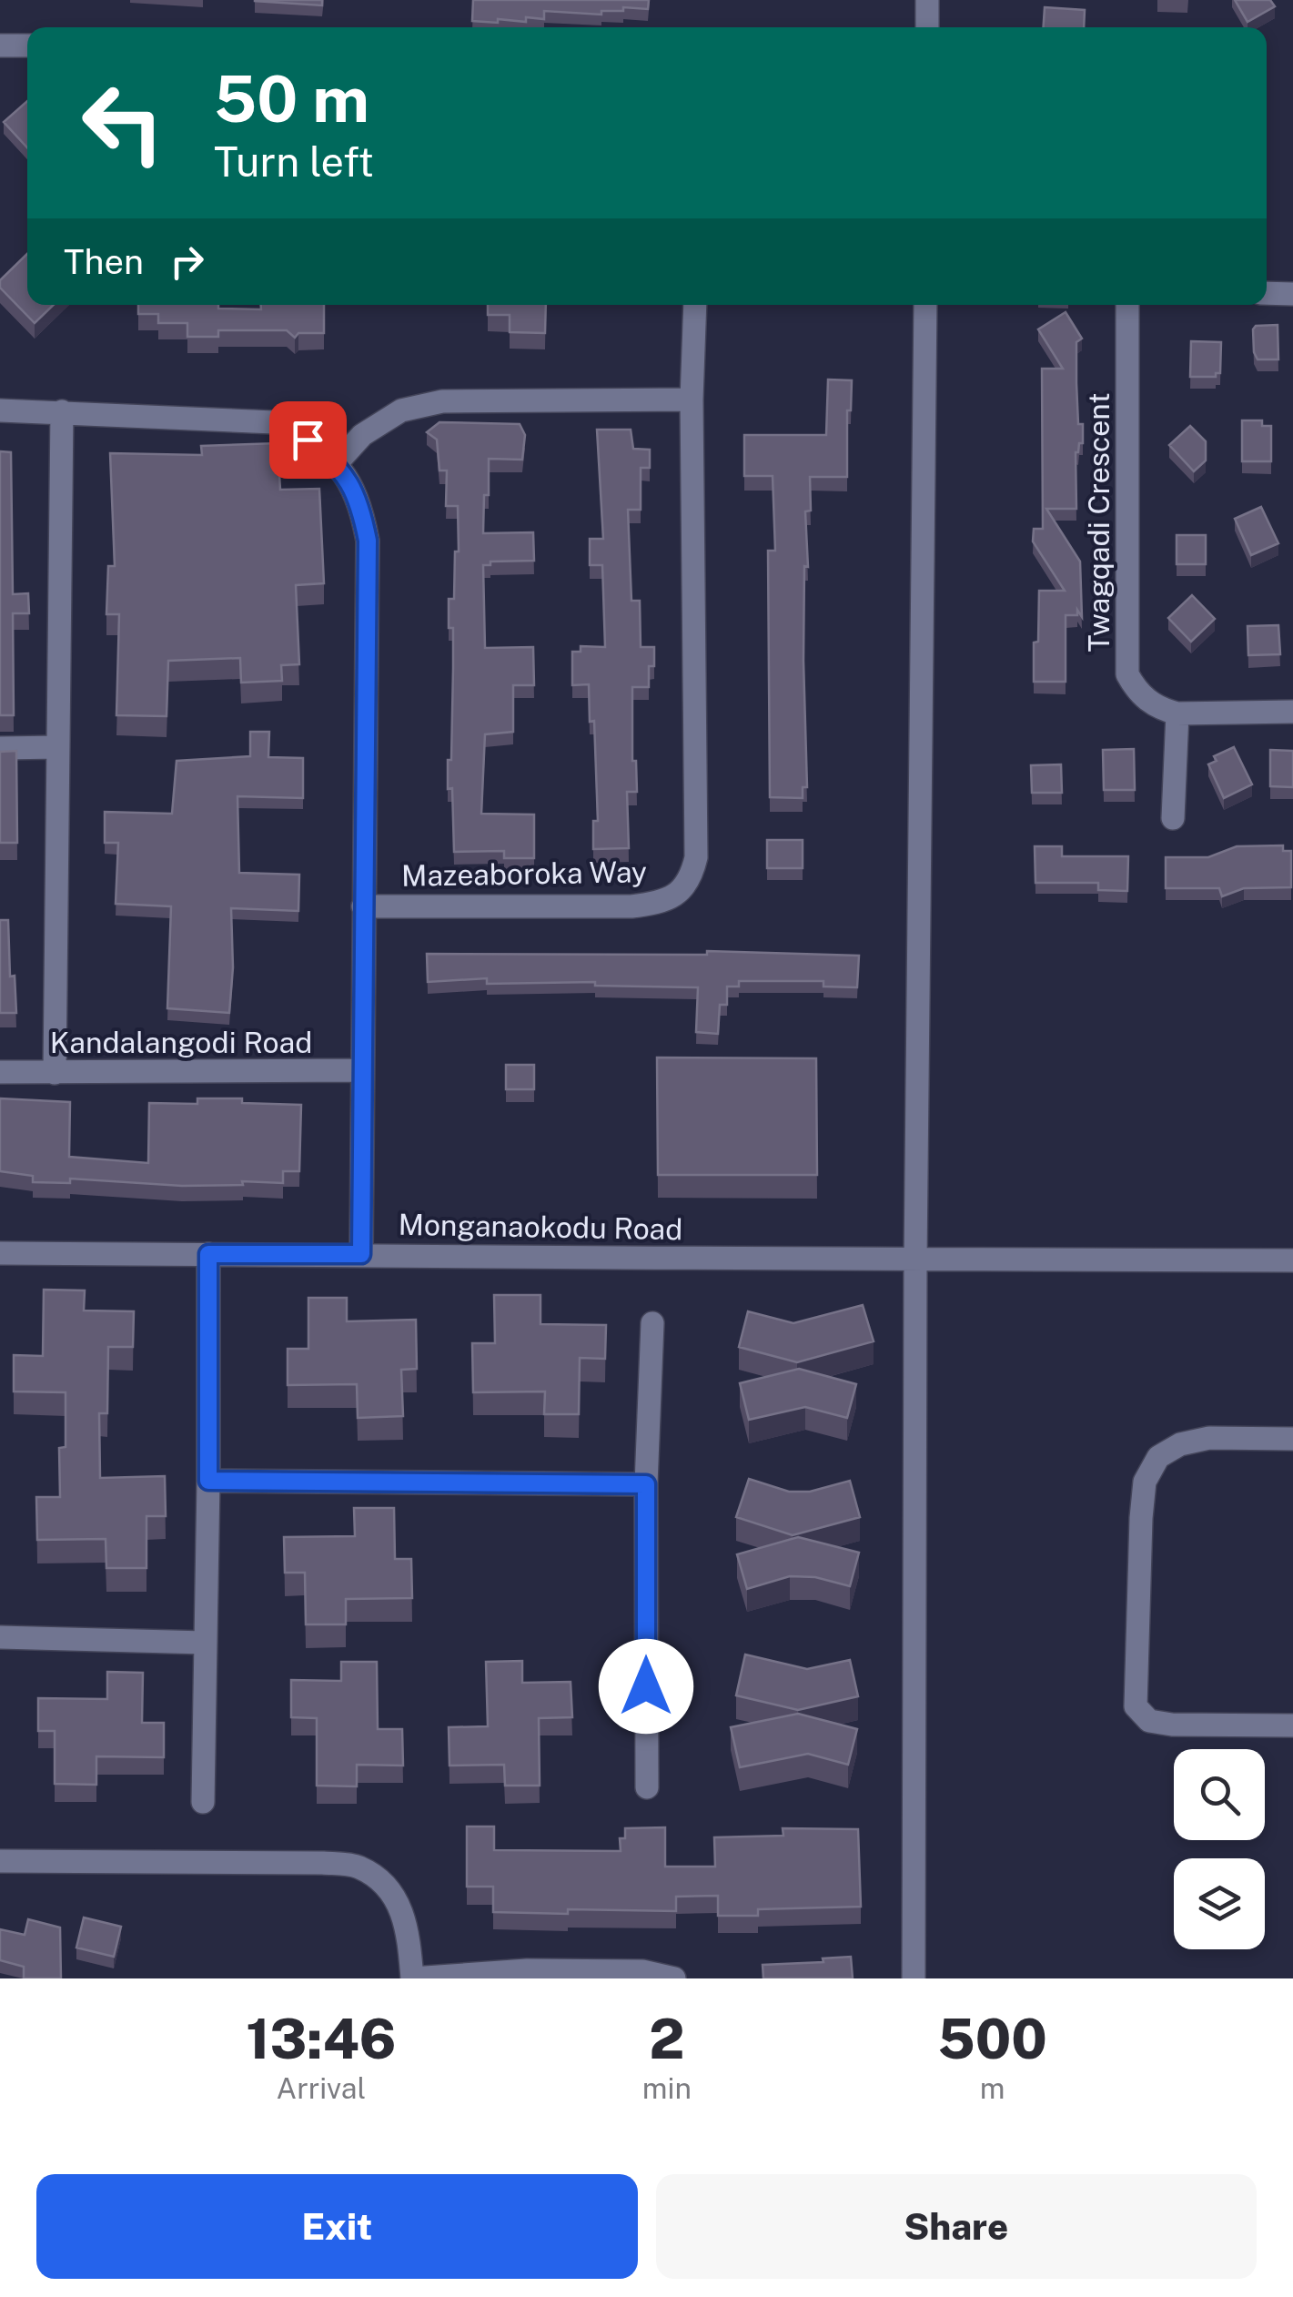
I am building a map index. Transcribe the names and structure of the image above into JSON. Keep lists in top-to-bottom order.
{
  "streets": {
    "street": [
      "Twagqadi Crescent",
      "Mazeaboroka Way",
      "Kandalangodi Road",
      "Monganaokodu Road"
    ]
  },
  "page": {
    "turn": ["50 m", "Turn left"],
    "then": "Then",
    "eta": [
      "13:46",
      "Arrival",
      "2",
      "min",
      "500",
      "m"
    ],
    "buttons": ["Exit", "Share"]
  }
}
